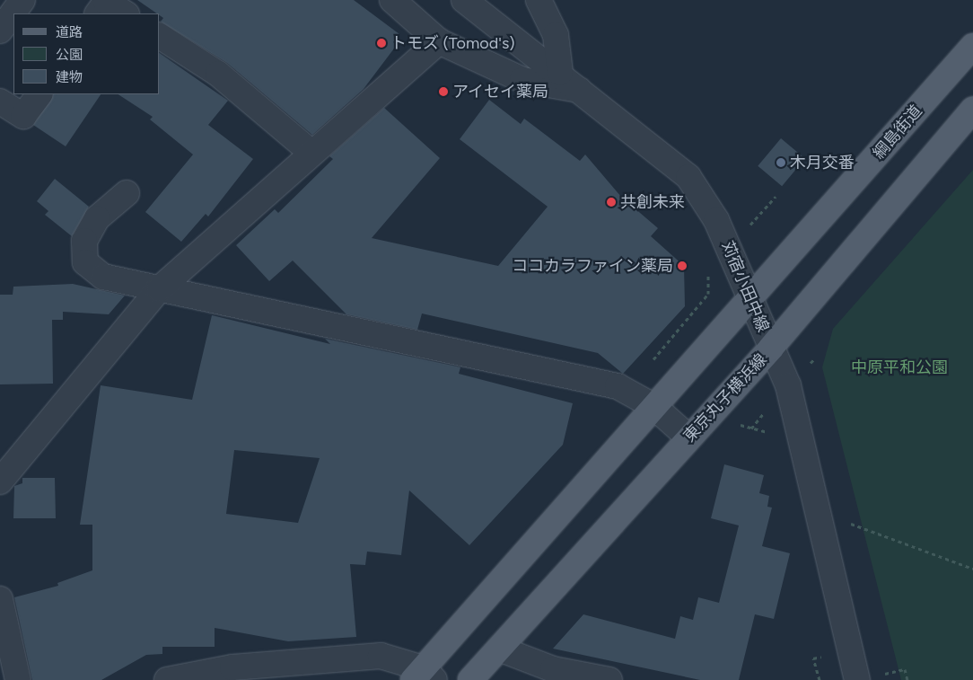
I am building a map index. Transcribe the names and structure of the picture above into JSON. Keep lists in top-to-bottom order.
{
  "streets": {
    "main road": ["綱島街道", "東京丸子横浜線"],
    "street": ["苅宿小田中線"]
  },
  "crossings": [
    ["綱島街道", "苅宿小田中線"],
    ["苅宿小田中線", "東京丸子横浜線"]
  ],
  "parks": ["中原平和公園"],
  "places": [
    "トモズ (Tomod's)",
    "アイセイ薬局",
    "木月交番",
    "共創未来",
    "ココカラファイン薬局"
  ],
  "legend": ["道路", "公園", "建物"]
}
